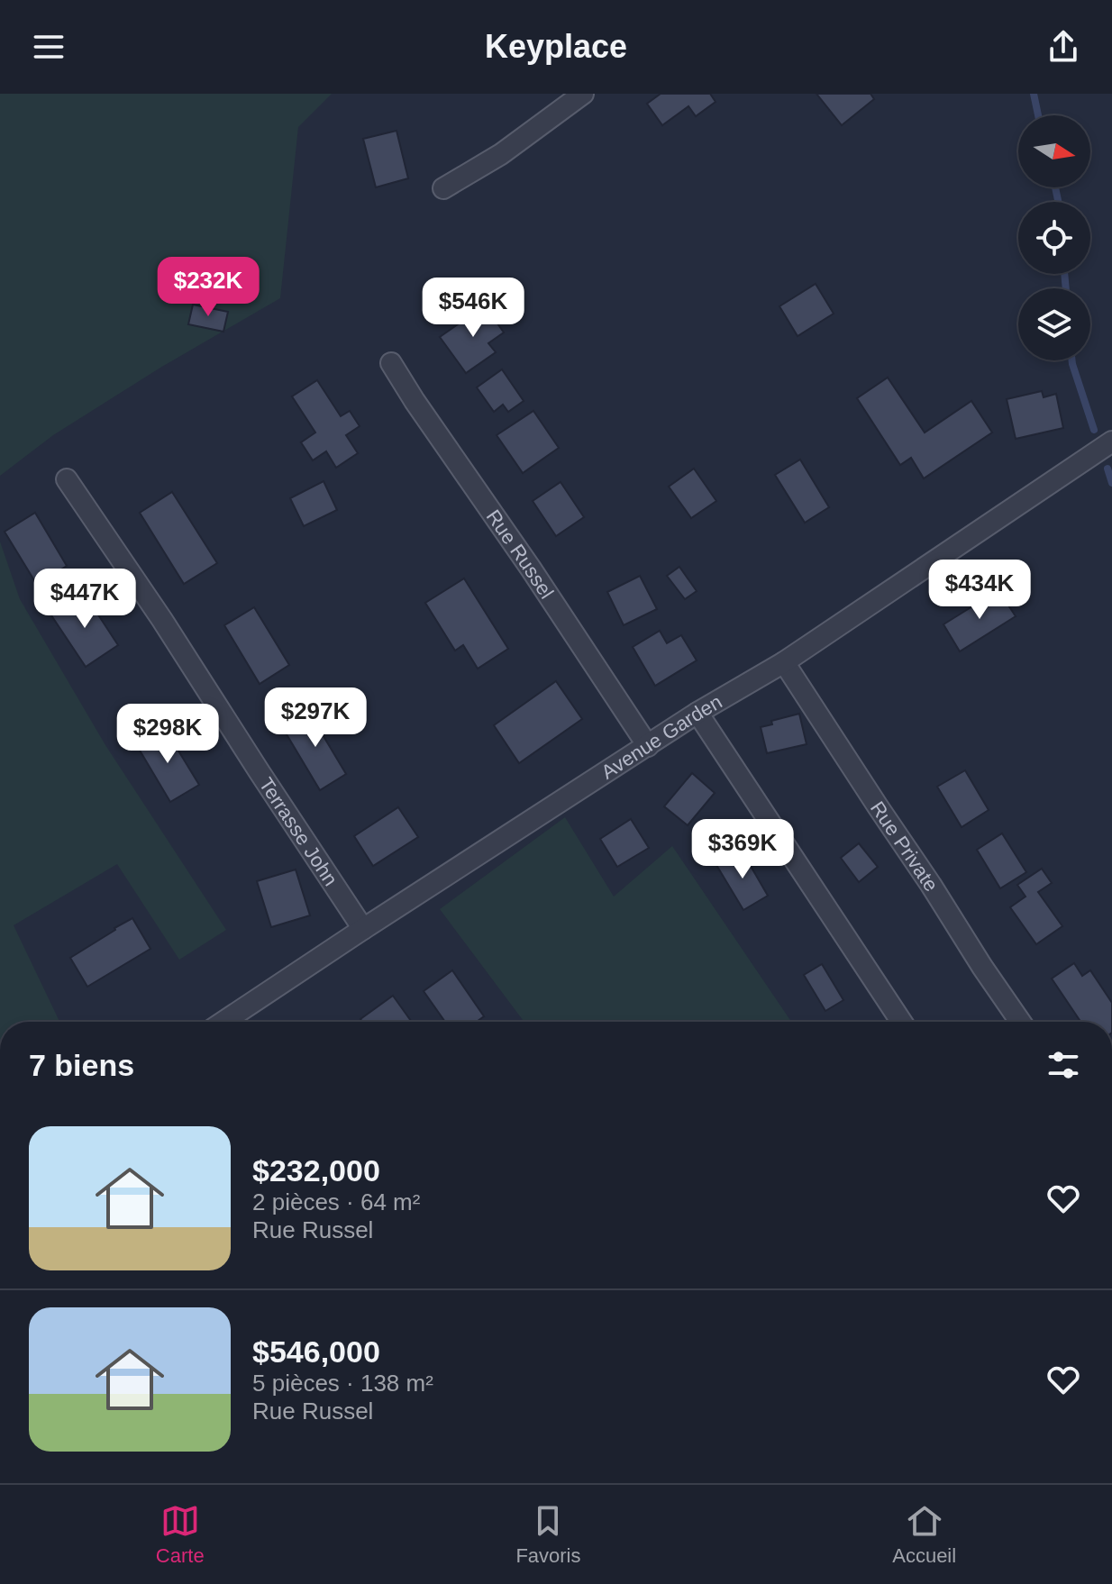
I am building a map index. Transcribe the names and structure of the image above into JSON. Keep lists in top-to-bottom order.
{
  "streets": {
    "street": [
      "Rue Russel",
      "Avenue Garden",
      "Terrasse John",
      "Rue Private"
    ]
  },
  "crossings": [
    ["Rue Russel", "Avenue Garden"],
    ["Avenue Garden", "Terrasse John"],
    ["Avenue Garden", "Rue Private"]
  ],
  "north": "right",
  "page": {
    "header": "Keyplace",
    "price": [
      "$232K",
      "$546K",
      "$434K",
      "$447K",
      "$297K",
      "$298K",
      "$369K"
    ],
    "heading": "7 biens",
    "list": [
      {
        "name": "$232,000",
        "note": "2 pièces · 64 m² · Rue Russel"
      },
      {
        "name": "$546,000",
        "note": "5 pièces · 138 m² · Rue Russel"
      }
    ],
    "tabs": ["Carte", "Favoris", "Accueil"]
  }
}
